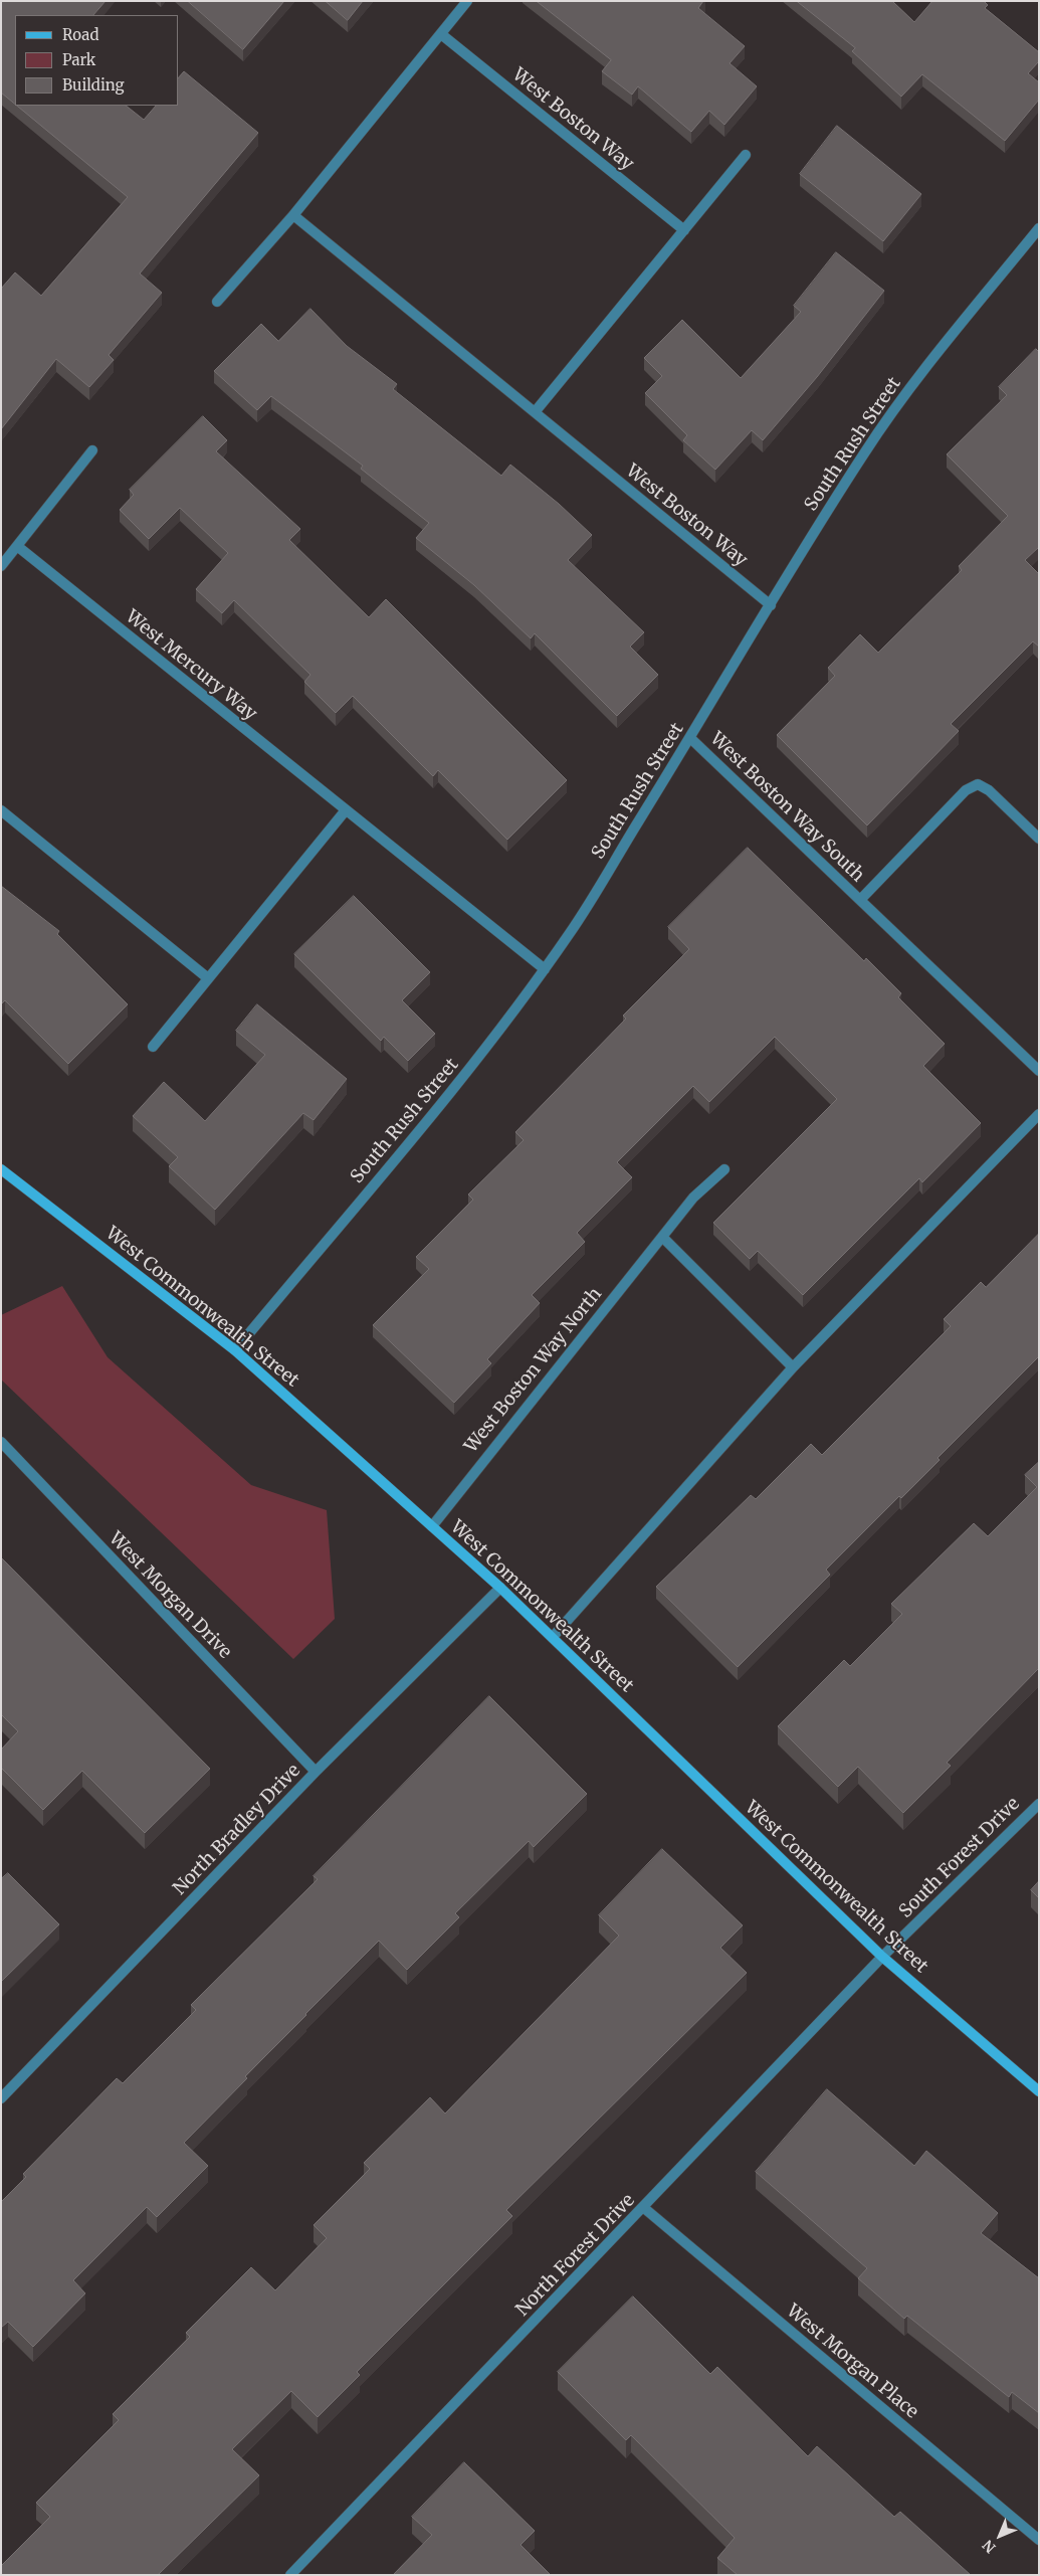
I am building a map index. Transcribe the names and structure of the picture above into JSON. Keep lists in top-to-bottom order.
{
  "streets": {
    "street": [
      "West Boston Way",
      "South Rush Street",
      "West Mercury Way",
      "West Boston Way South",
      "West Commonwealth Street",
      "West Boston Way North",
      "West Morgan Drive",
      "North Bradley Drive",
      "South Forest Drive",
      "North Forest Drive",
      "West Morgan Place"
    ]
  },
  "crossings": [
    ["West Boston Way", "South Rush Street"],
    ["South Rush Street", "West Mercury Way"],
    ["South Rush Street", "West Boston Way South"],
    ["South Rush Street", "West Commonwealth Street"],
    ["West Commonwealth Street", "West Boston Way North"],
    ["West Commonwealth Street", "North Bradley Drive"],
    ["West Commonwealth Street", "South Forest Drive"],
    ["West Commonwealth Street", "North Forest Drive"],
    ["West Morgan Drive", "North Bradley Drive"],
    ["South Forest Drive", "North Forest Drive"],
    ["North Forest Drive", "West Morgan Place"]
  ],
  "legend": ["Road", "Park", "Building"],
  "north": "bottom left"
}
